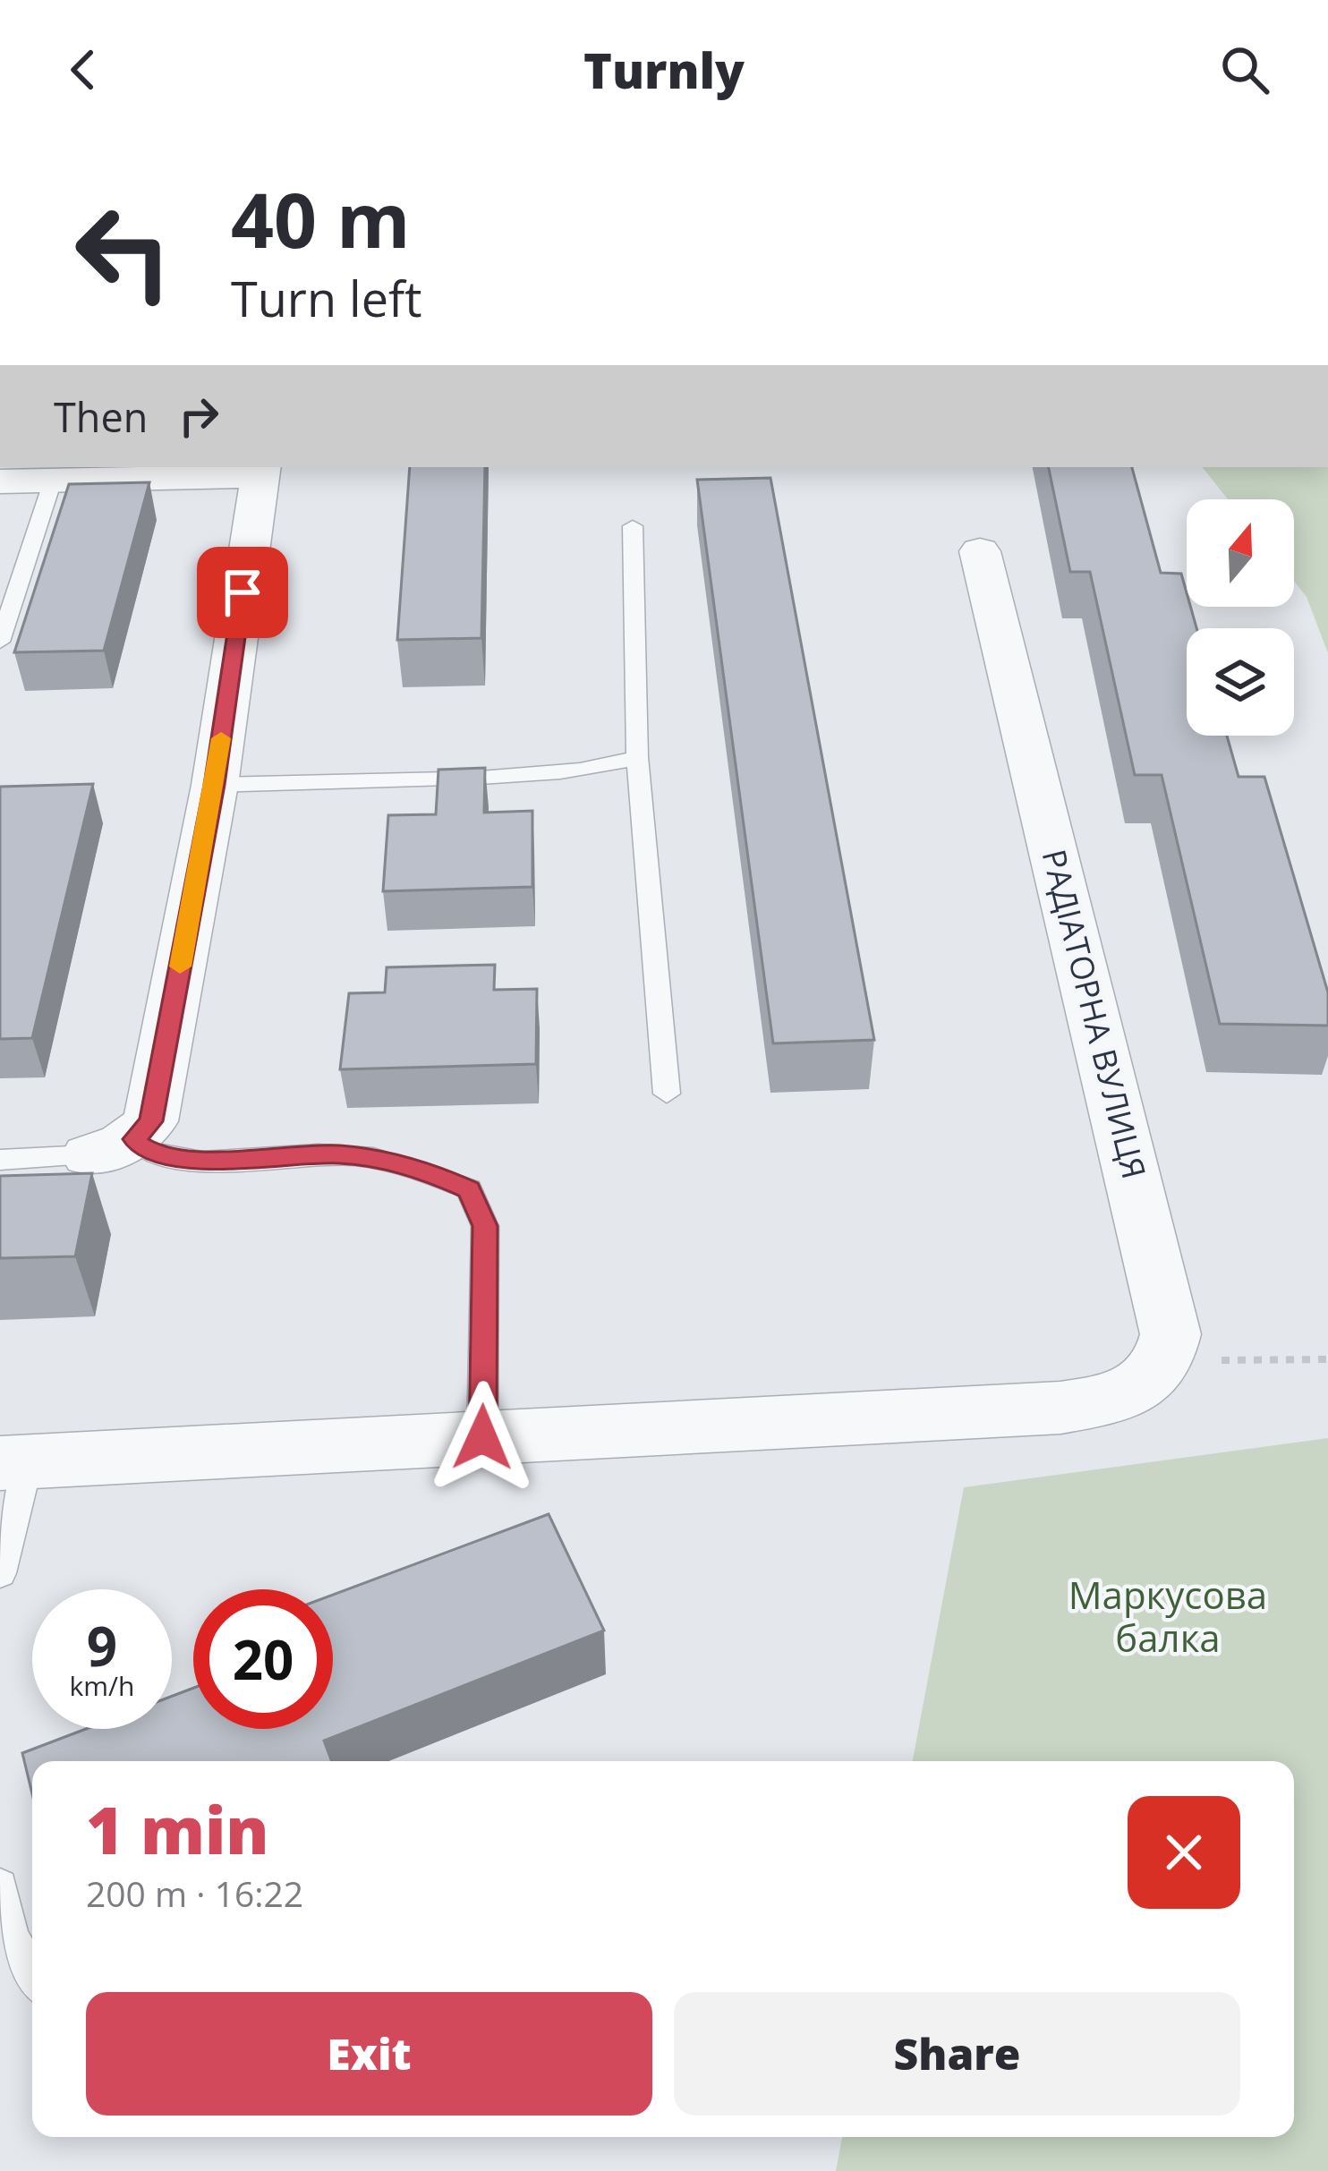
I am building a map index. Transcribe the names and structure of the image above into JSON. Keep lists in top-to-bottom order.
{
  "streets": {
    "street": ["РАДІАТОРНА ВУЛИЦЯ"]
  },
  "parks": ["Маркусова балка"],
  "north": "top",
  "page": {
    "header": "Turnly",
    "turn": ["40 m", "Turn left"],
    "then": "Then",
    "speed": "9 km/h",
    "limit": "20",
    "heading": ["1 min", "200 m · 16:22"],
    "buttons": ["Exit", "Share"]
  }
}
